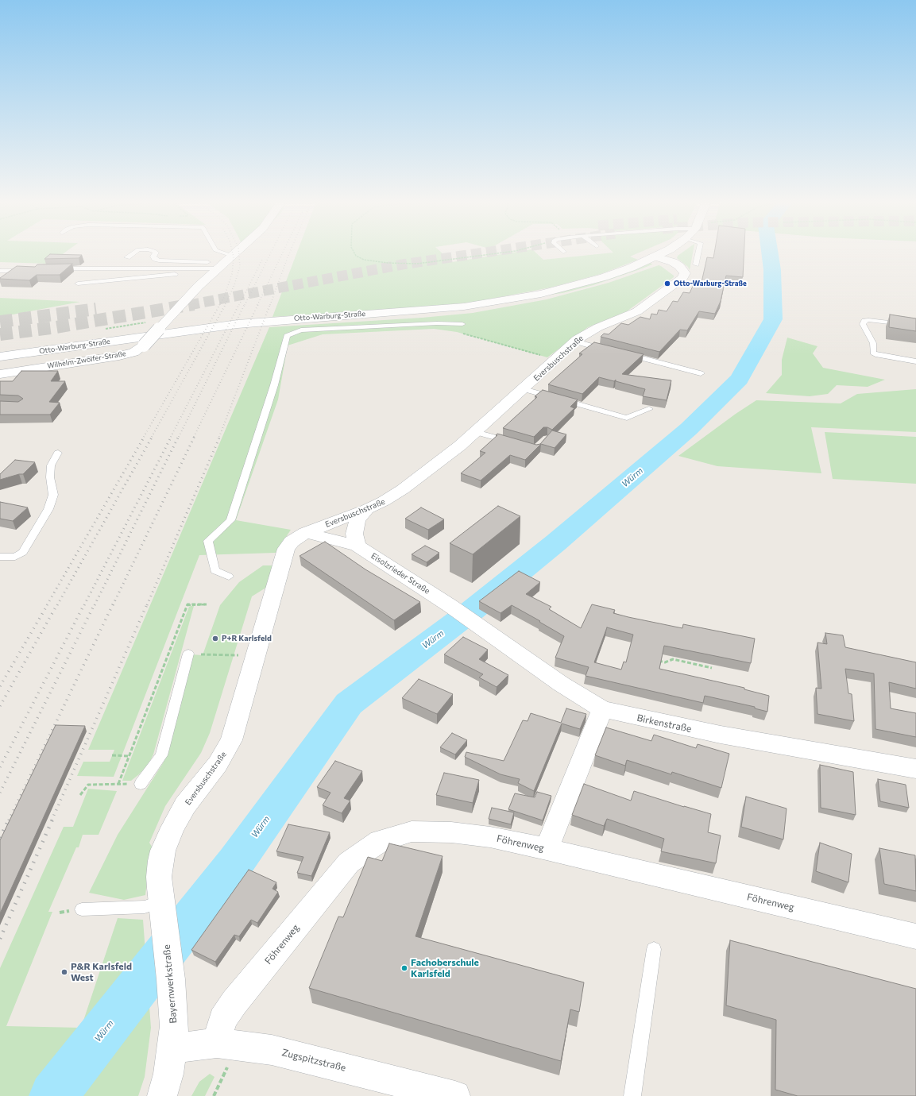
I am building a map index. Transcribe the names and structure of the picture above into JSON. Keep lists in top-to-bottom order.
{
  "streets": {
    "street": [
      "Otto-Warburg-Straße",
      "Eversbuschstraße",
      "Wilhelm-Zwölfer-Straße",
      "Eisolzrieder Straße",
      "Birkenstraße",
      "Föhrenweg",
      "Bayernwerkstraße",
      "Zugspitzstraße"
    ]
  },
  "crossings": [
    ["Otto-Warburg-Straße", "Eversbuschstraße"],
    ["Eversbuschstraße", "Eisolzrieder Straße"],
    ["Eversbuschstraße", "Bayernwerkstraße"],
    ["Eisolzrieder Straße", "Birkenstraße"],
    ["Föhrenweg", "Zugspitzstraße"],
    ["Bayernwerkstraße", "Zugspitzstraße"]
  ],
  "water": ["Würm"],
  "places": [
    "Otto-Warburg-Straße",
    "P+R Karlsfeld",
    "Fachoberschule Karlsfeld",
    "P&R Karlsfeld West"
  ]
}
